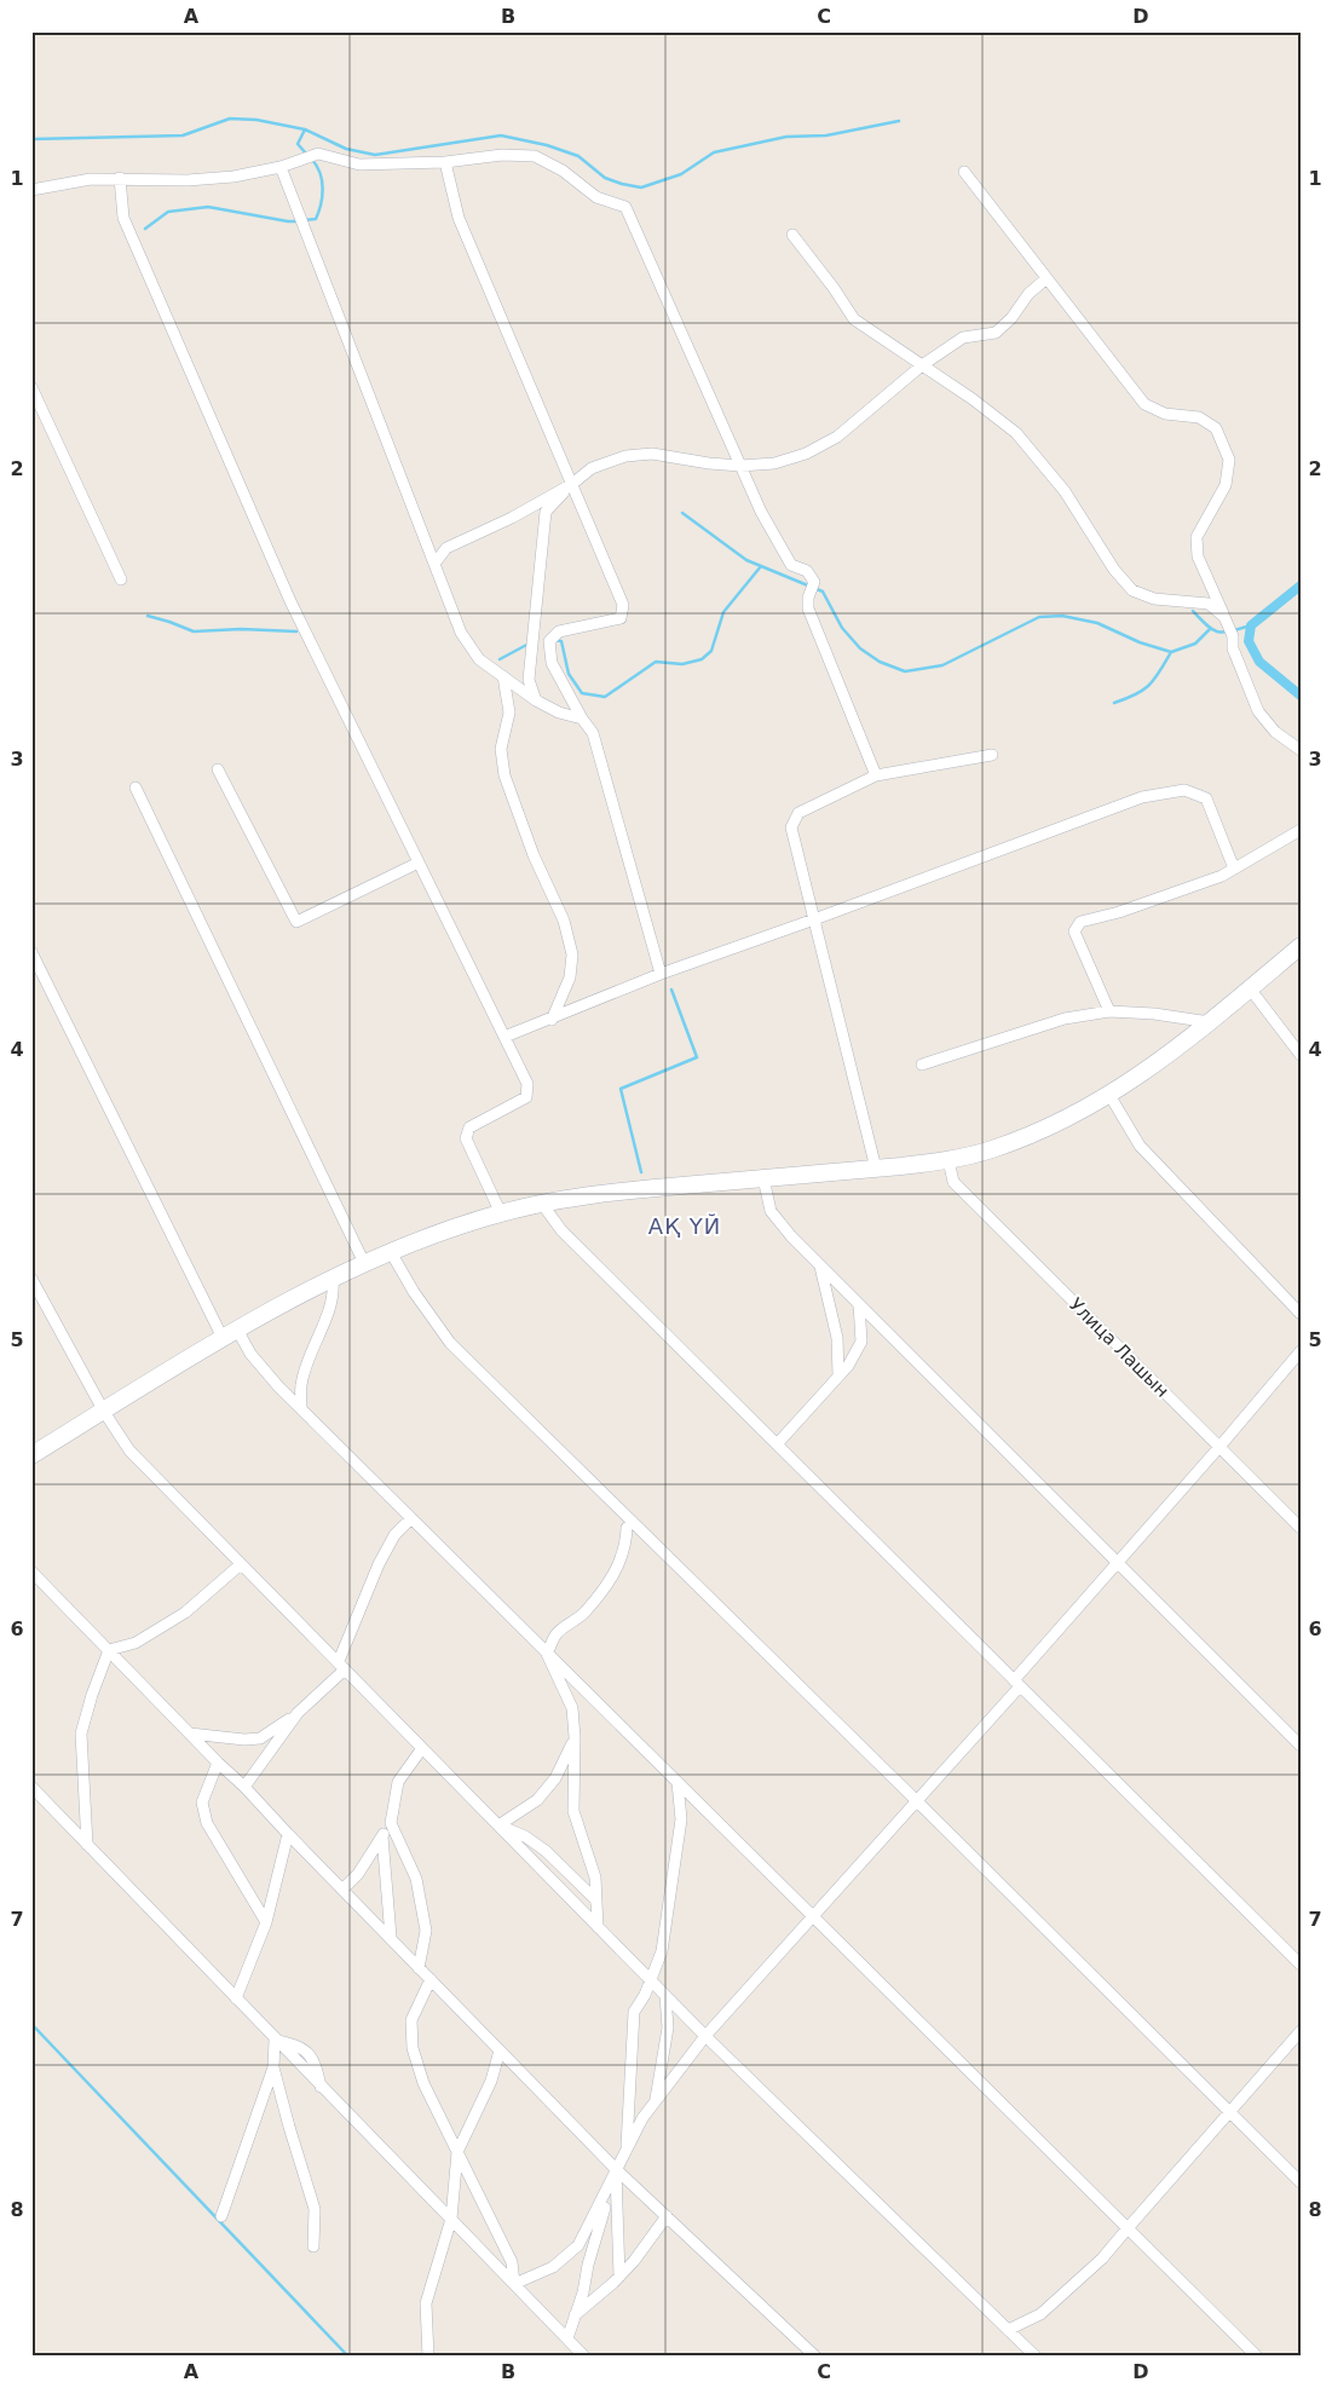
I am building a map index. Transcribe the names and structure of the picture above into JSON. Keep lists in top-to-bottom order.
{
  "streets": {
    "street": ["Улица Лашын"]
  },
  "districts": ["АҚ ҮЙ"],
  "grid": {
    "columns": [
      "A",
      "B",
      "C",
      "D"
    ],
    "rows": [
      "1",
      "2",
      "3",
      "4",
      "5",
      "6",
      "7",
      "8"
    ]
  }
}
